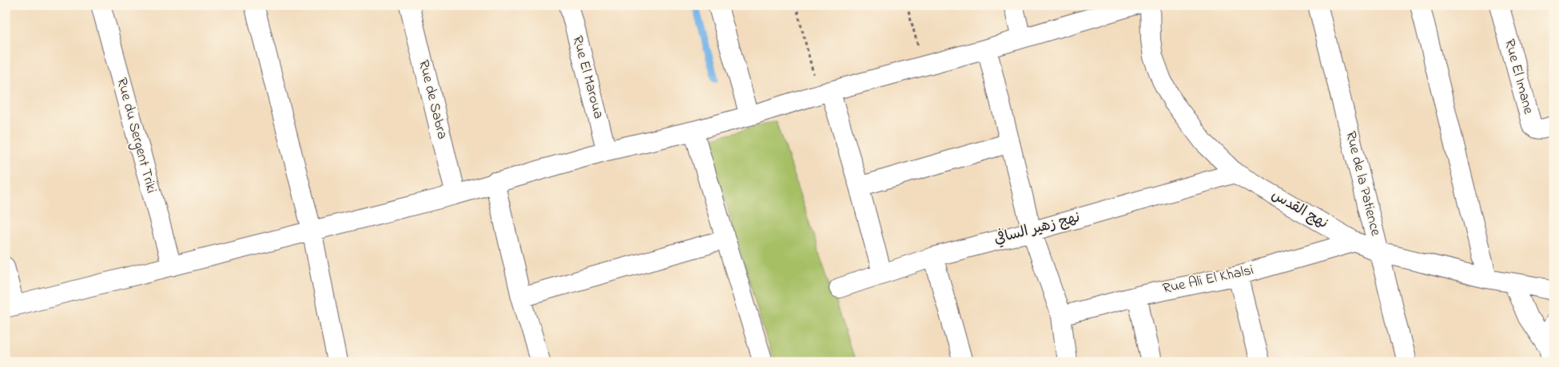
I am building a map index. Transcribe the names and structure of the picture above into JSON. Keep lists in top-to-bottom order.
{
  "streets": {
    "street": [
      "Rue El Imane",
      "Rue El Maroua",
      "Rue de Sabra",
      "Rue du Sergent Triki",
      "Rue de la Patience",
      "نهج القدس",
      "نهج زهير السافي",
      "Rue Ali El Khalsi"
    ]
  },
  "crossings": [
    ["Rue de la Patience", "نهج القدس"],
    ["نهج القدس", "نهج زهير السافي"],
    ["نهج القدس", "Rue Ali El Khalsi"]
  ]
}
